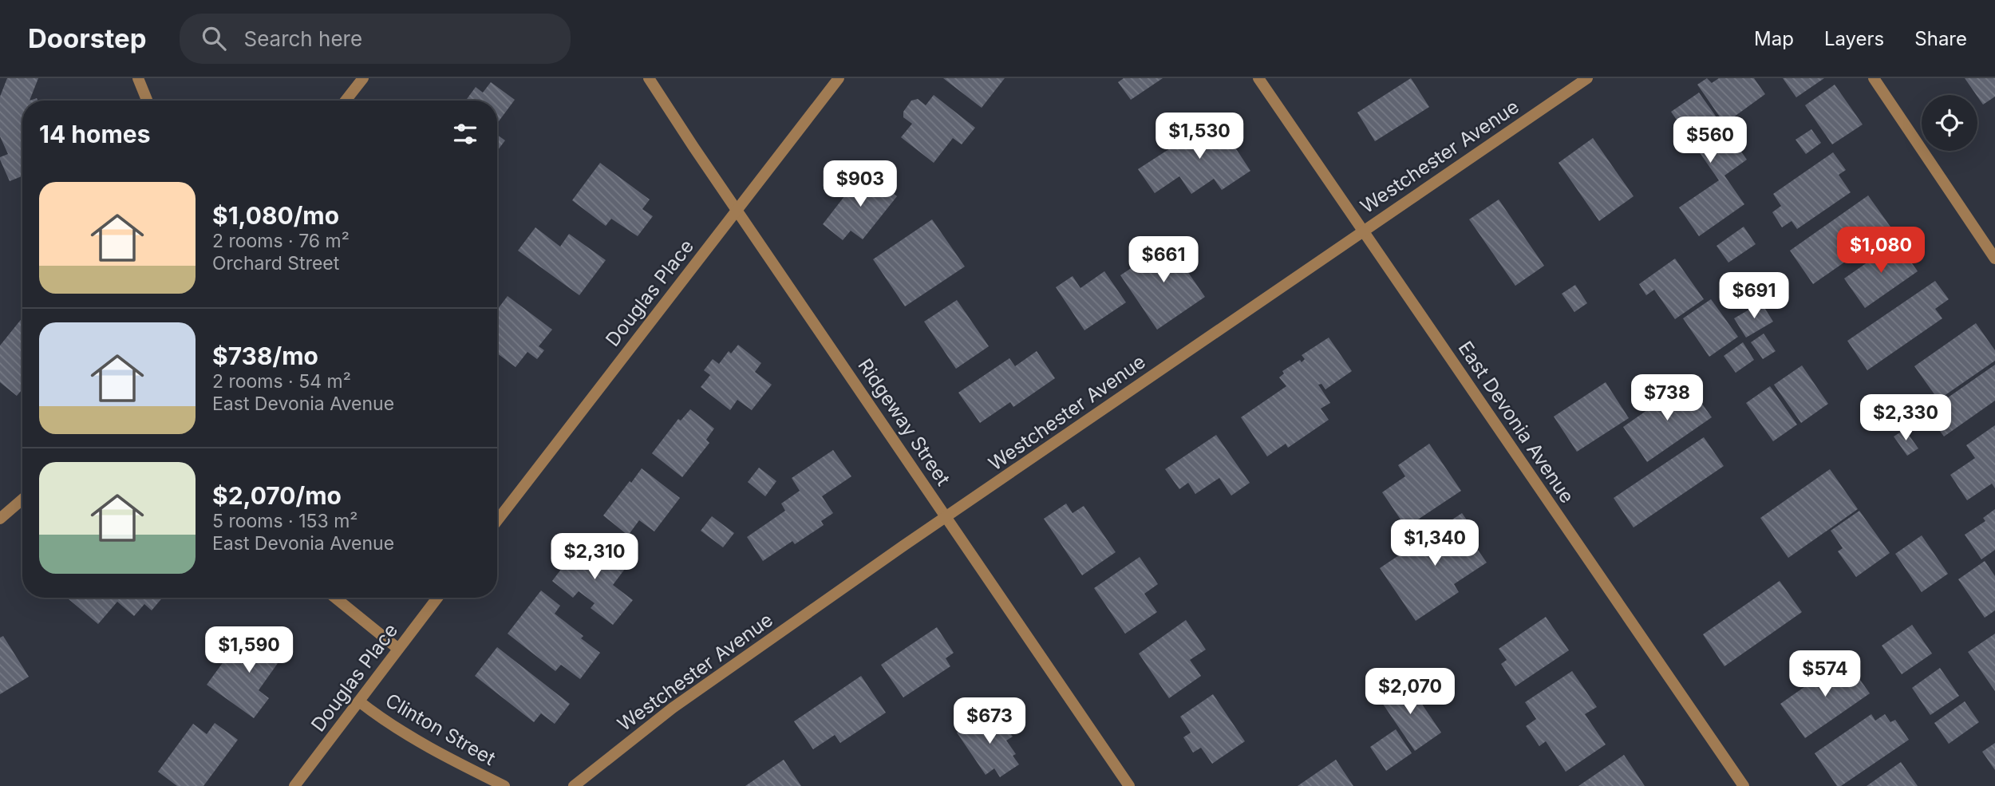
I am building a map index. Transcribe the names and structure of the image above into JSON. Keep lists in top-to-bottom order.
{
  "streets": {
    "street": [
      "Westchester Avenue",
      "Douglas Place",
      "Ridgeway Street",
      "East Devonia Avenue",
      "Clinton Street"
    ]
  },
  "crossings": [
    ["Westchester Avenue", "Ridgeway Street"],
    ["Westchester Avenue", "East Devonia Avenue"],
    ["Douglas Place", "Ridgeway Street"],
    ["Douglas Place", "Clinton Street"]
  ],
  "page": {
    "header": "Doorstep",
    "search": "Search here",
    "nav": ["Map", "Layers", "Share"],
    "heading": "14 homes",
    "price": [
      "$1,530",
      "$560",
      "$903",
      "$1,080",
      "$661",
      "$691",
      "$738",
      "$2,330",
      "$1,340",
      "$2,310",
      "$1,590",
      "$574",
      "$2,070",
      "$673"
    ],
    "list": [
      {
        "name": "$1,080/mo",
        "note": "2 rooms · 76 m² · Orchard Street"
      },
      {
        "name": "$738/mo",
        "note": "2 rooms · 54 m² · East Devonia Avenue"
      },
      {
        "name": "$2,070/mo",
        "note": "5 rooms · 153 m² · East Devonia Avenue"
      }
    ]
  }
}
